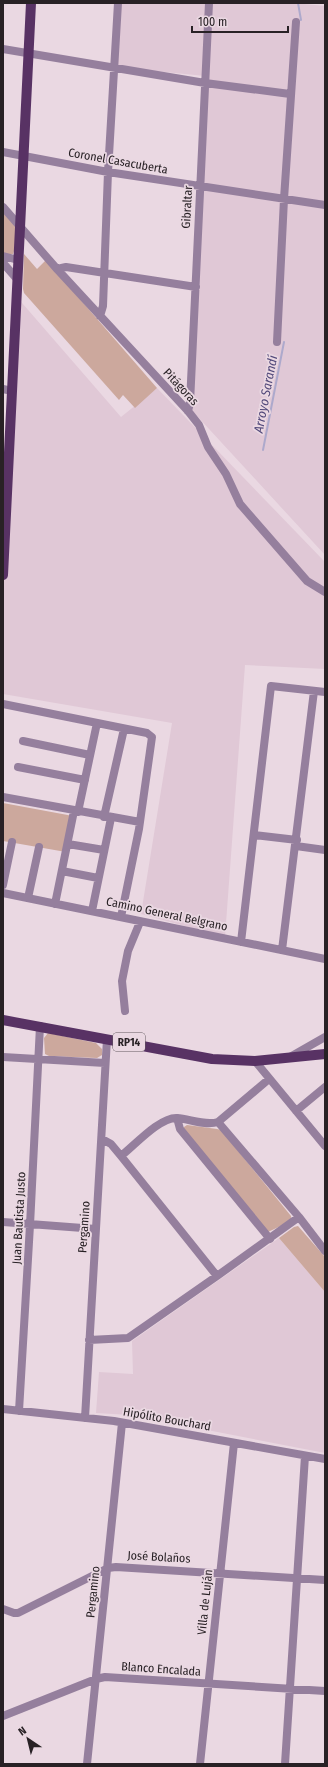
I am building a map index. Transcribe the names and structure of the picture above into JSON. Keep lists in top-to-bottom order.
{
  "streets": {
    "main road": ["RP14"],
    "street": [
      "Coronel Casacuberta",
      "Gibraltar",
      "Pitágoras",
      "Camino General Belgrano",
      "Juan Bautista Justo",
      "Pergamino",
      "Hipólito Bouchard",
      "José Bolaños",
      "Villa de Luján",
      "Blanco Encalada"
    ]
  },
  "crossings": [
    ["Coronel Casacuberta", "Gibraltar"],
    ["Gibraltar", "Pitágoras"],
    ["RP14", "Juan Bautista Justo"],
    ["RP14", "Pergamino"],
    ["Juan Bautista Justo", "Hipólito Bouchard"],
    ["Pergamino", "Hipólito Bouchard"],
    ["Pergamino", "José Bolaños"],
    ["Pergamino", "Blanco Encalada"],
    ["Hipólito Bouchard", "Villa de Luján"],
    ["José Bolaños", "Villa de Luján"],
    ["Villa de Luján", "Blanco Encalada"]
  ],
  "water": ["Arroyo Sarandí"],
  "scale_bar": "100 m",
  "north": "top left"
}
